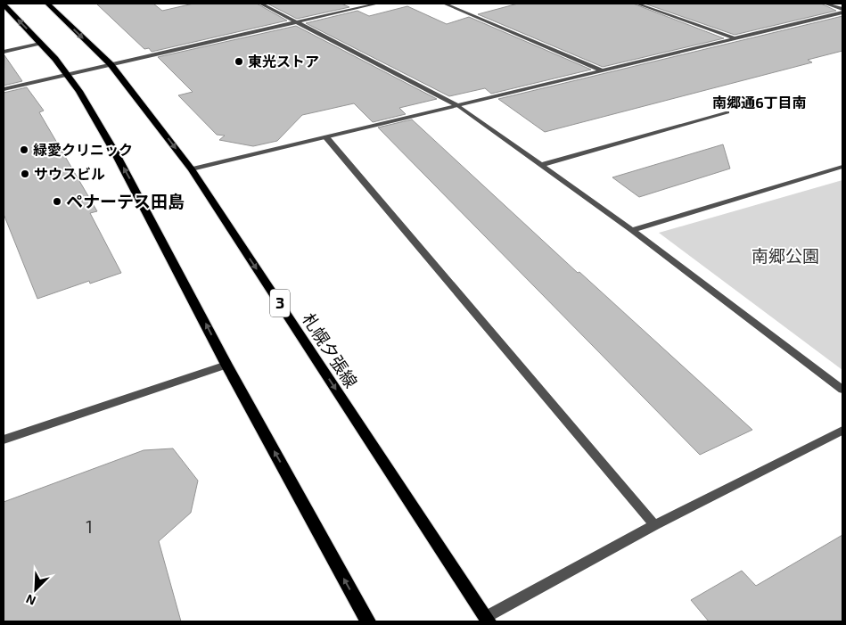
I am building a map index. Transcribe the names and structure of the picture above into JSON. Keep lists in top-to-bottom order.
{
  "streets": {
    "main road": ["3", "札幌夕張線"]
  },
  "districts": ["南郷通6丁目南"],
  "parks": ["南郷公園"],
  "places": [
    "東光ストア",
    "緑愛クリニック",
    "サウスビル",
    "ペナーテス田島"
  ],
  "house_numbers": ["1"],
  "north": "bottom left"
}
